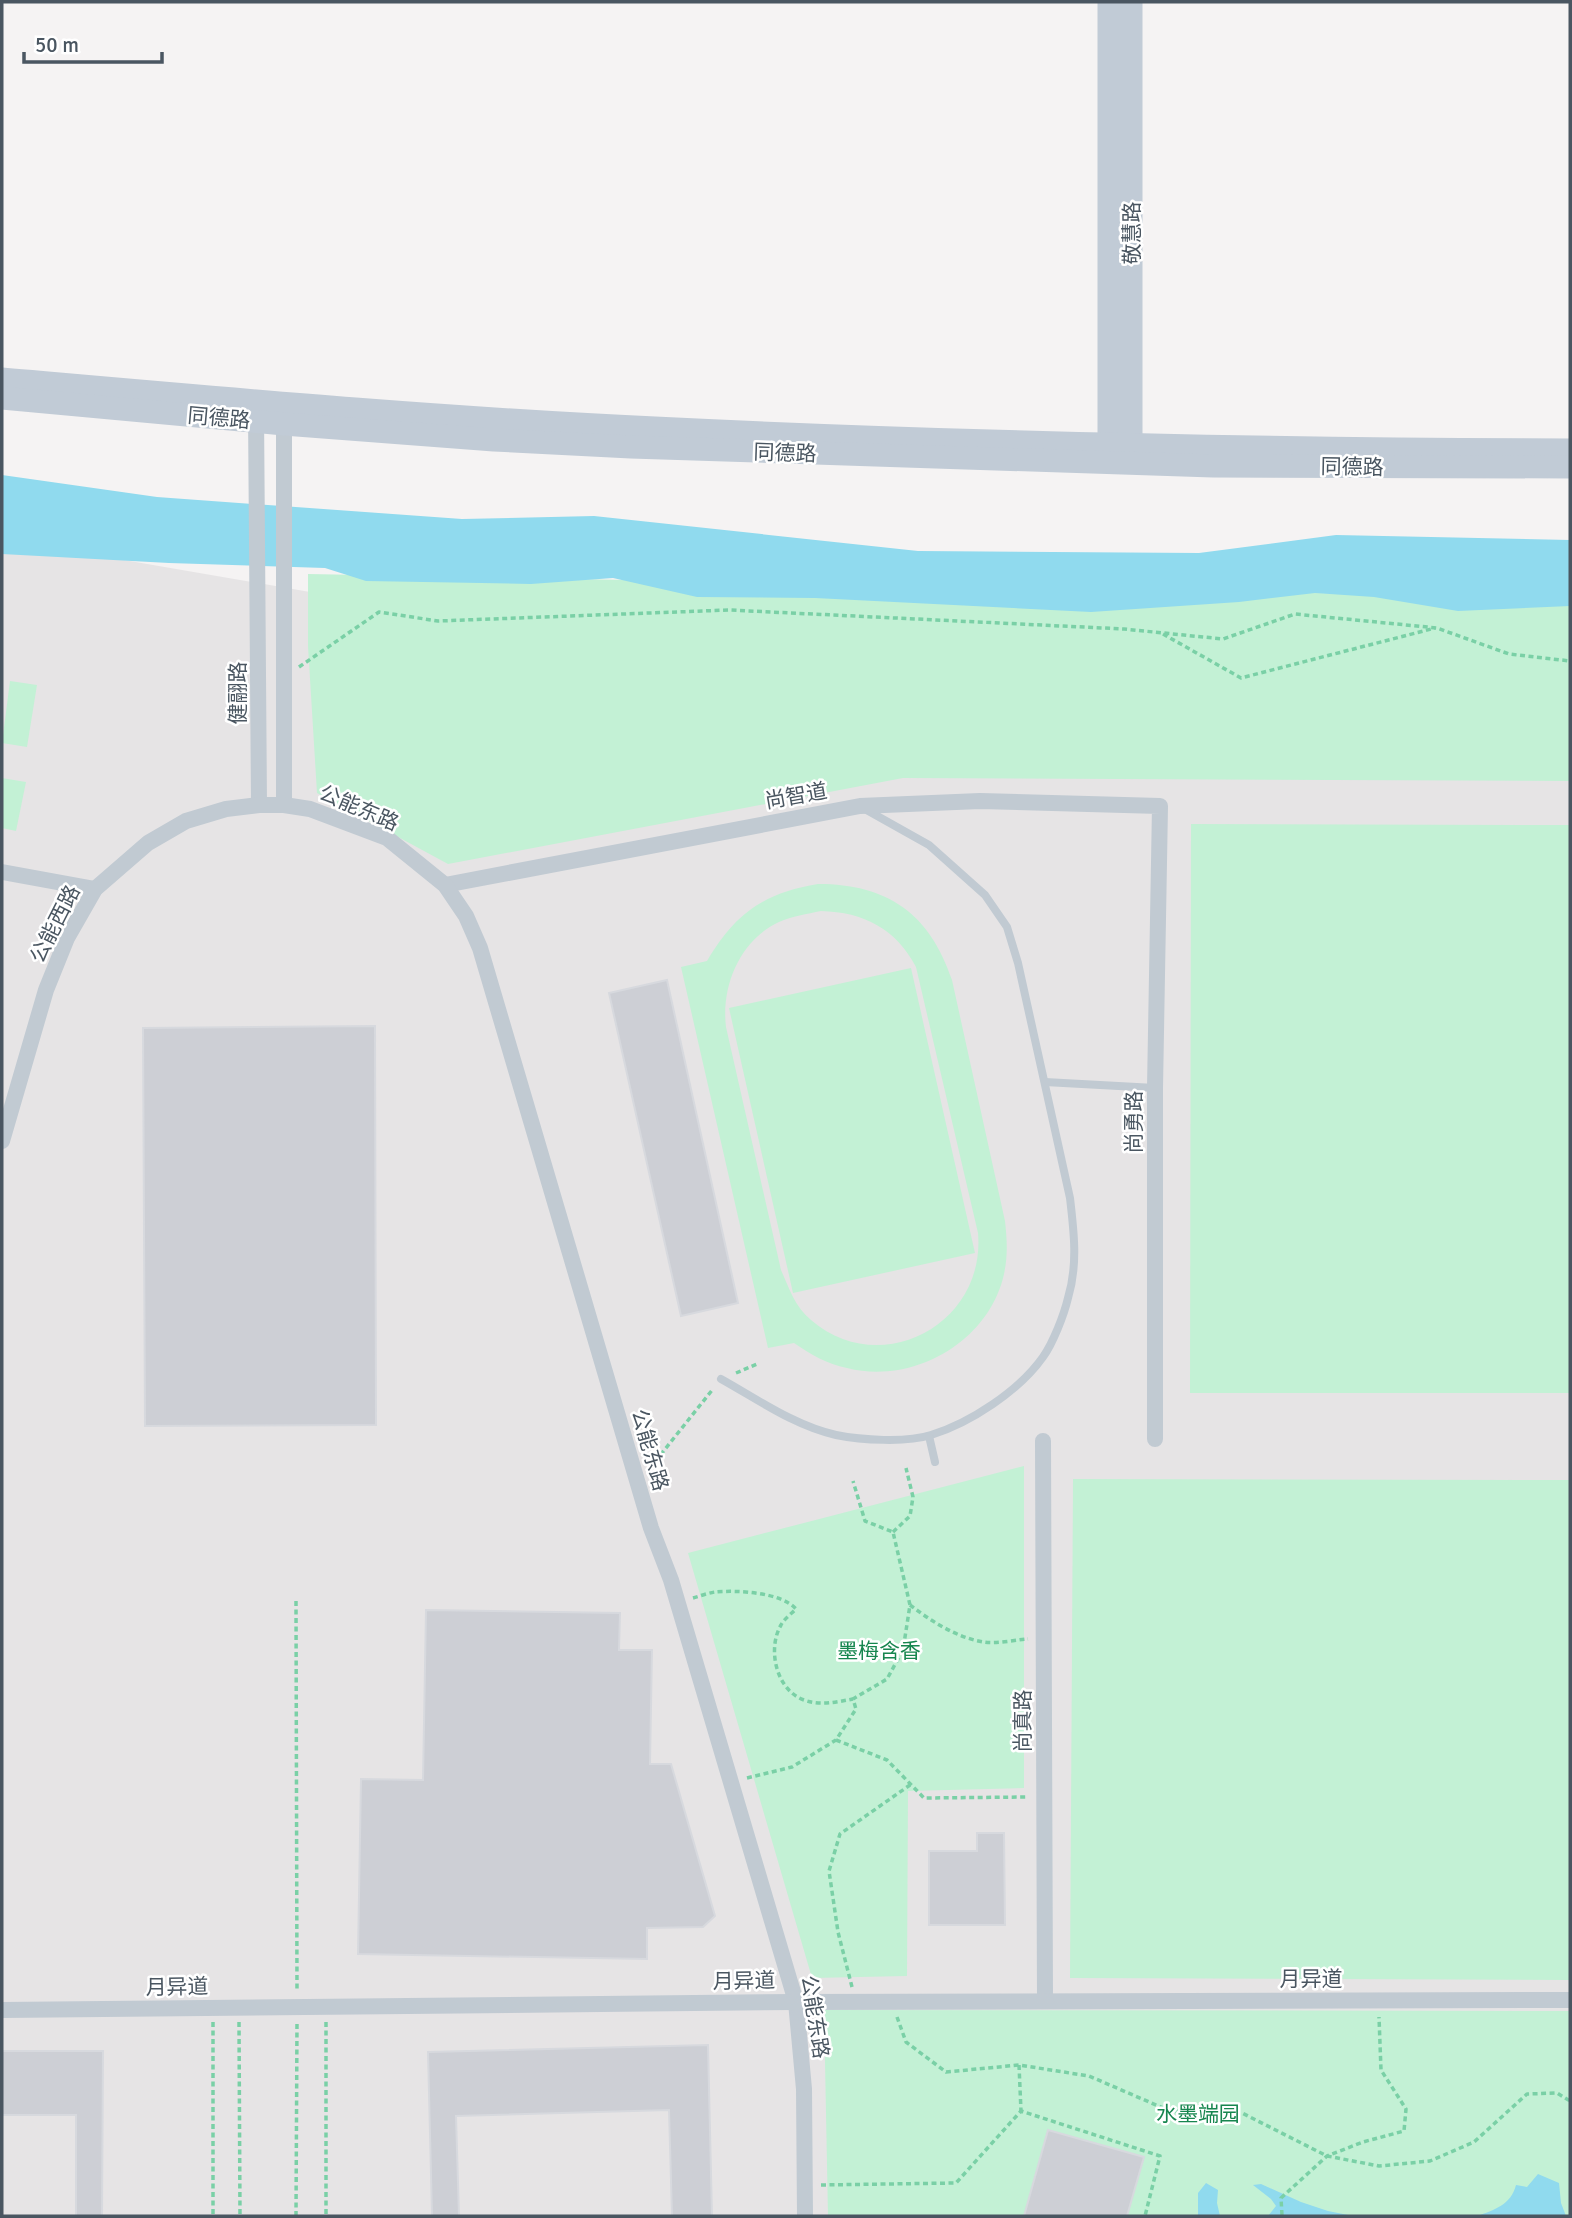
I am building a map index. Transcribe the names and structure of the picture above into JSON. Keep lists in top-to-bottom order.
{
  "streets": {
    "main road": ["敬慧路", "同德路"],
    "street": [
      "健翮路",
      "尚智道",
      "公能东路",
      "公能西路",
      "尚勇路",
      "尚真路",
      "月异道"
    ]
  },
  "crossings": [
    ["敬慧路", "同德路"],
    ["同德路", "健翮路"],
    ["健翮路", "公能西路"],
    ["尚智道", "公能东路"],
    ["尚智道", "尚勇路"],
    ["公能东路", "公能西路"],
    ["公能东路", "月异道"],
    ["尚真路", "月异道"]
  ],
  "parks": ["墨梅含香", "水墨端园"],
  "scale_bar": "50 m"
}
